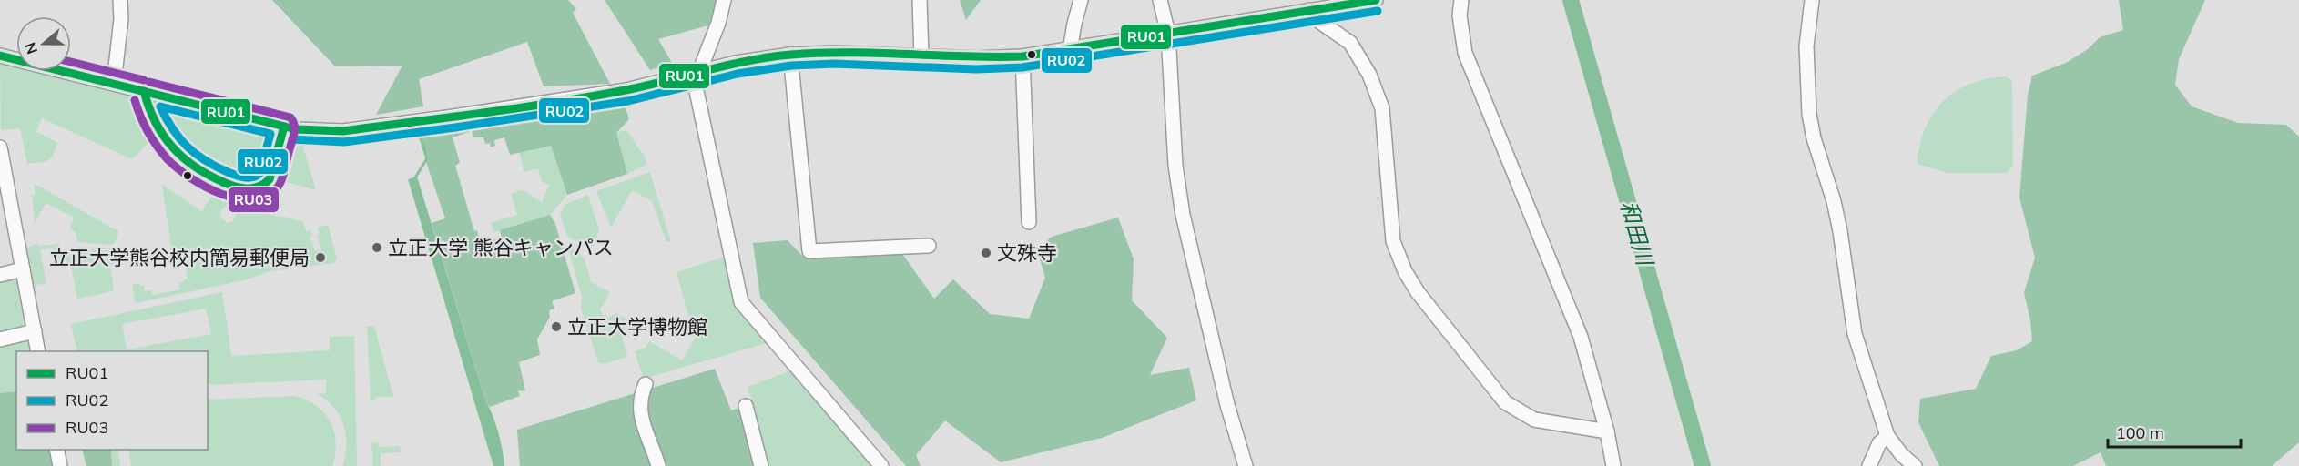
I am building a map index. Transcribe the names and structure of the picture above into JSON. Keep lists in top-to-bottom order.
{
  "water": ["和田川"],
  "places": [
    "立正大学 熊谷キャンパス",
    "文殊寺",
    "立正大学熊谷校内簡易郵便局",
    "立正大学博物館"
  ],
  "lines": ["transit line RU01", "transit line RU02", "transit line RU03"],
  "legend": ["RU01", "RU02", "RU03"],
  "scale_bar": "100 m",
  "north": "left"
}
